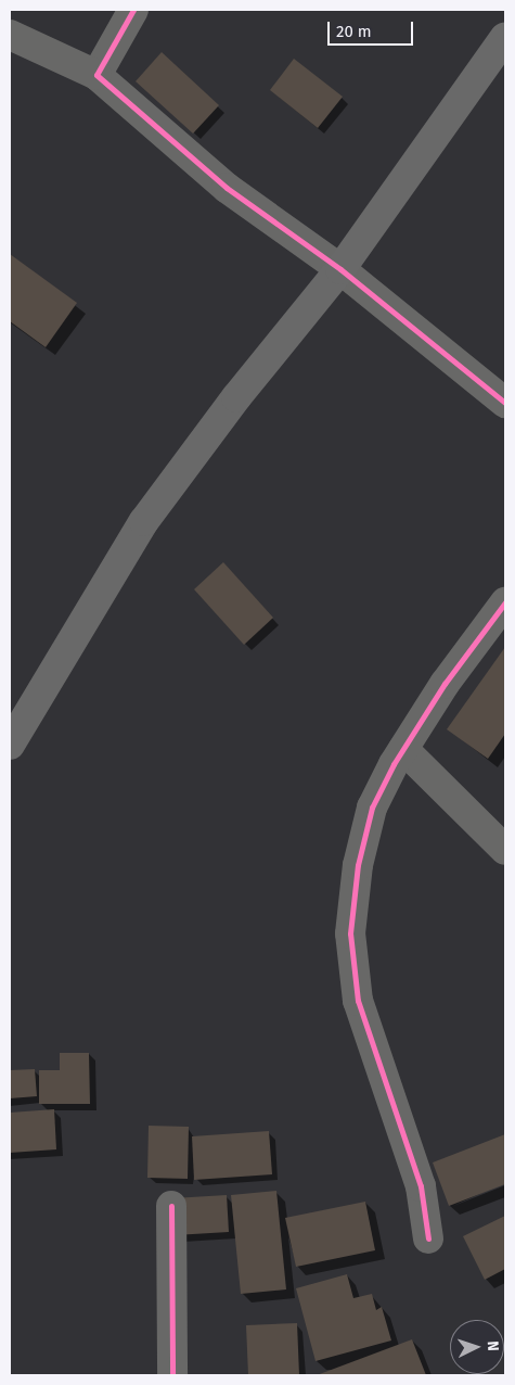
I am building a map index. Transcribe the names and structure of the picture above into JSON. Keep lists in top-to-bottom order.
{
  "scale_bar": "20 m",
  "north": "right"
}
